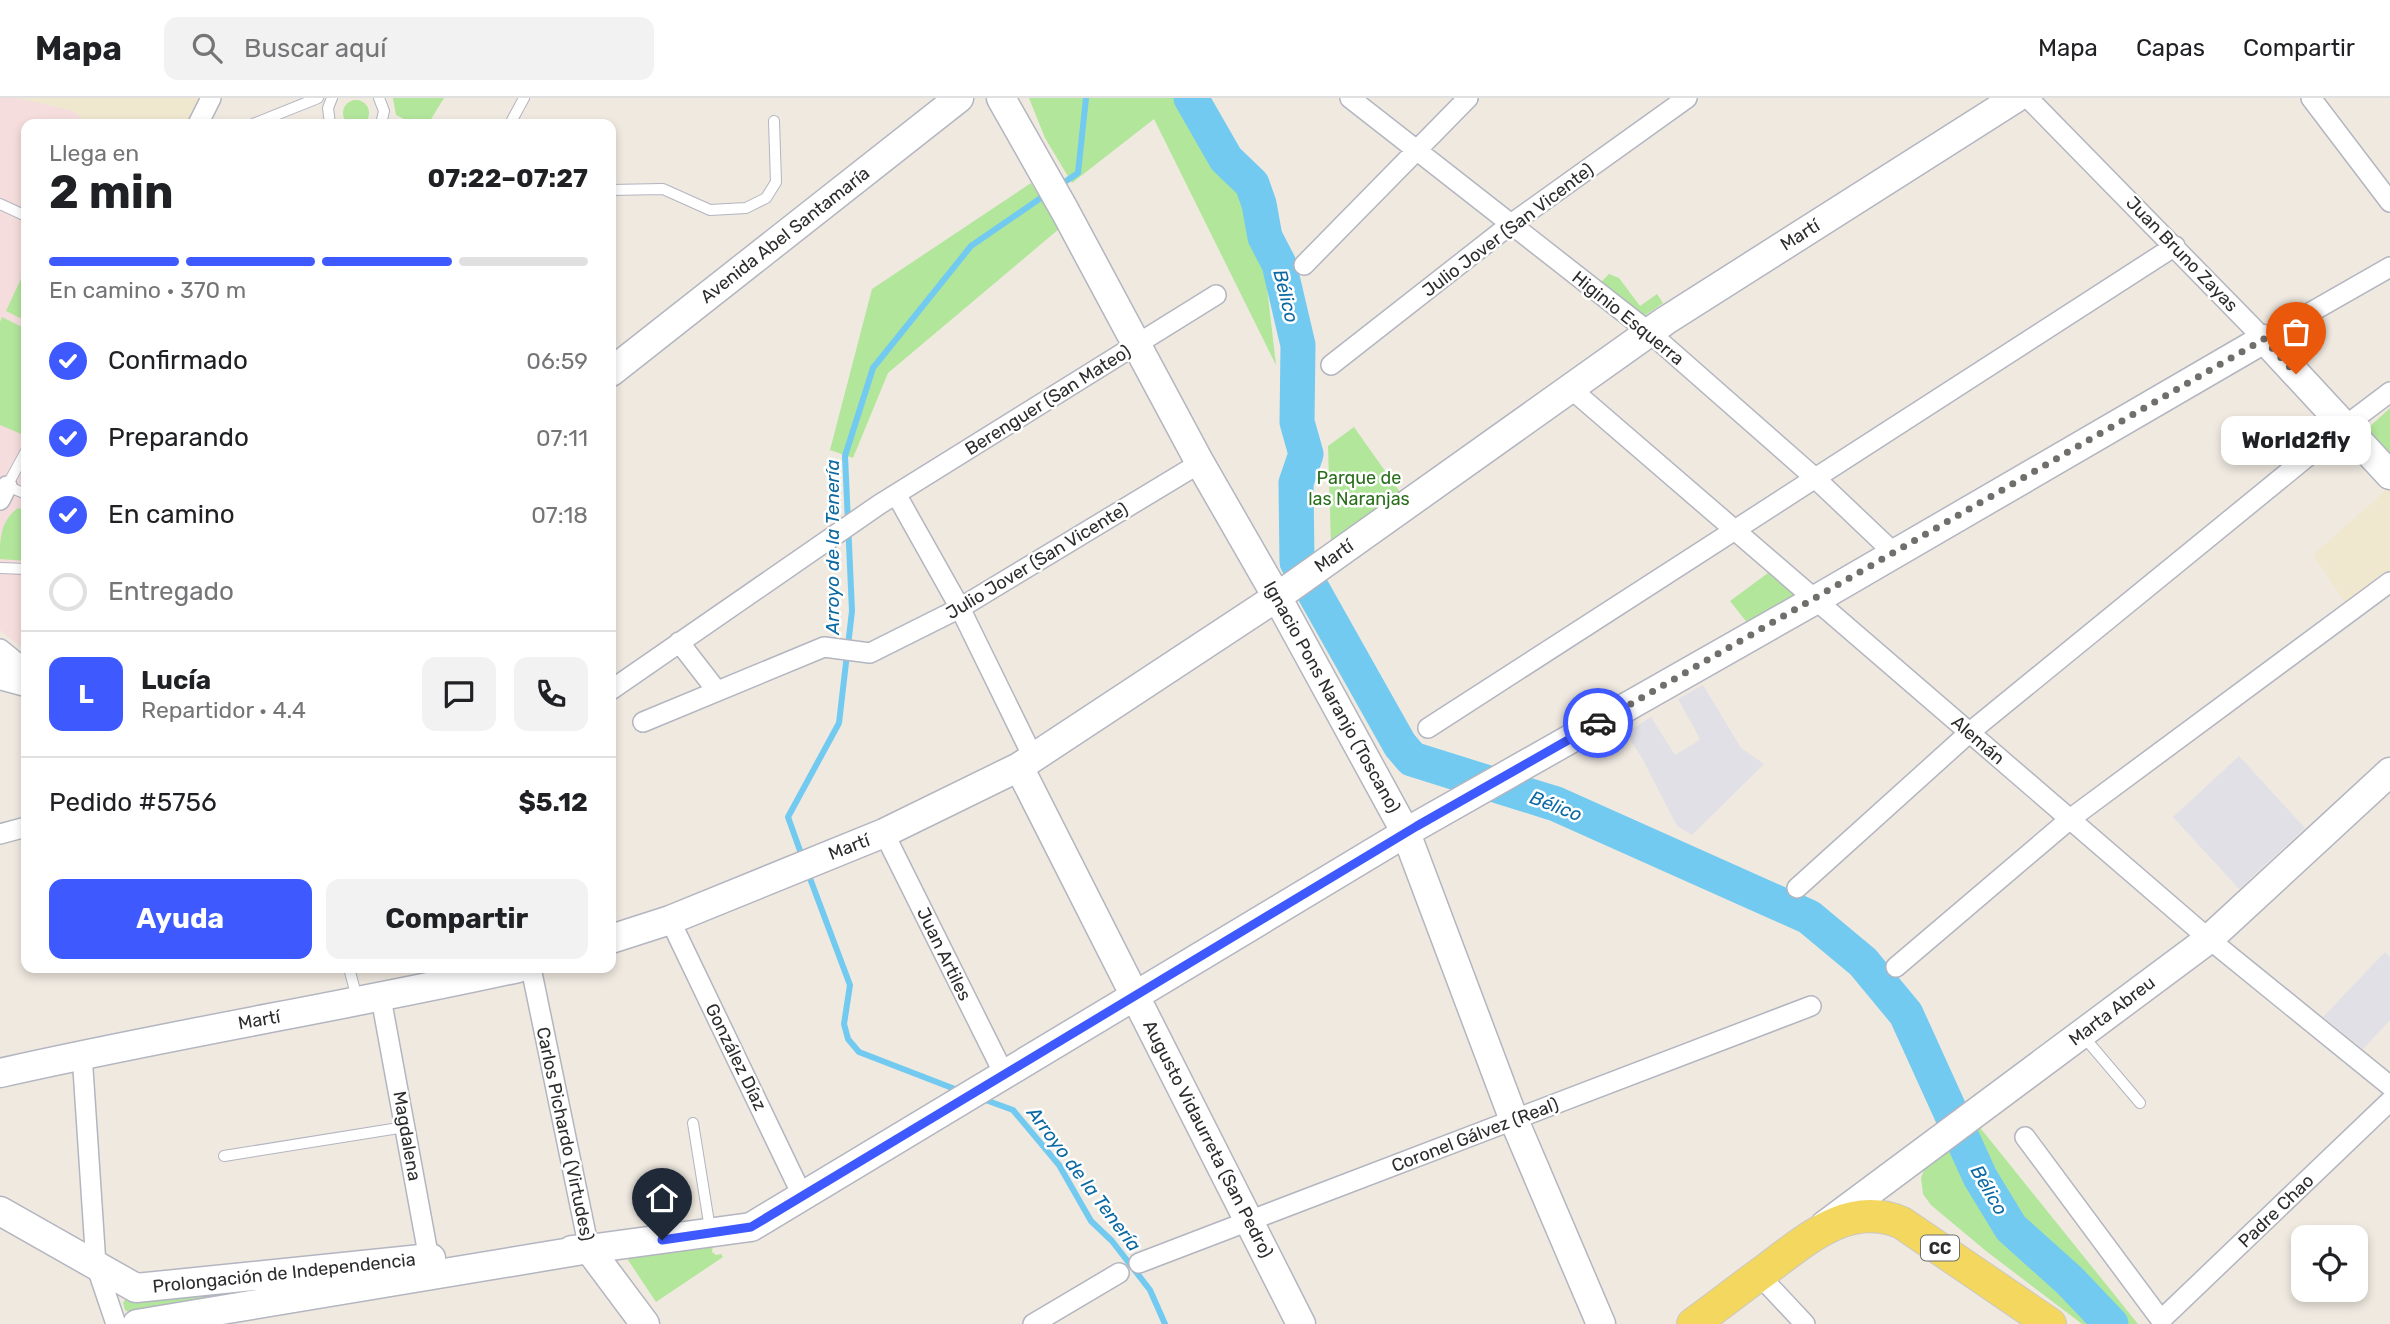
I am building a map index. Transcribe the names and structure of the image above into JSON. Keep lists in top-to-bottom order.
{
  "streets": {
    "main road": ["CC"],
    "street": [
      "Julio Jover (San Vicente)",
      "Avenida Abel Santamaría",
      "Martí",
      "Juan Bruno Zayas",
      "Higinio Esquerra",
      "Berenguer (San Mateo)",
      "Ignacio Pons Naranjo (Toscano)",
      "Alemán",
      "Juan Artiles",
      "Marta Abreu",
      "González Díaz",
      "Carlos Pichardo (Virtudes)",
      "Coronel Gálvez (Real)",
      "Magdalena",
      "Augusto Vidaurreta (San Pedro)",
      "Padre Chao",
      "Prolongación de Independencia"
    ]
  },
  "crossings": [
    ["Julio Jover (San Vicente)", "Higinio Esquerra"],
    ["Julio Jover (San Vicente)", "Ignacio Pons Naranjo (Toscano)"],
    ["Julio Jover (San Vicente)", "Augusto Vidaurreta (San Pedro)"],
    ["Martí", "Higinio Esquerra"],
    ["Martí", "Ignacio Pons Naranjo (Toscano)"],
    ["Martí", "Alemán"],
    ["Martí", "Juan Artiles"],
    ["Martí", "González Díaz"],
    ["Martí", "Magdalena"],
    ["Martí", "Augusto Vidaurreta (San Pedro)"],
    ["Berenguer (San Mateo)", "Ignacio Pons Naranjo (Toscano)"],
    ["Berenguer (San Mateo)", "Augusto Vidaurreta (San Pedro)"],
    ["Ignacio Pons Naranjo (Toscano)", "Coronel Gálvez (Real)"],
    ["Alemán", "Marta Abreu"],
    ["Marta Abreu", "CC"],
    ["González Díaz", "Prolongación de Independencia"],
    ["Carlos Pichardo (Virtudes)", "Prolongación de Independencia"],
    ["Coronel Gálvez (Real)", "Augusto Vidaurreta (San Pedro)"],
    ["Magdalena", "Prolongación de Independencia"]
  ],
  "water": ["Bélico", "Arroyo de la Tenería"],
  "parks": ["Parque de las Naranjas"],
  "places": ["World2fly"],
  "page": {
    "header": "Mapa",
    "search": "Buscar aquí",
    "nav": ["Mapa", "Capas", "Compartir"],
    "heading": ["2 min", "Llega en", "07:22–07:27"],
    "panel": [
      "Lucía",
      "Repartidor · 4.4",
      "Pedido #5756",
      "$5.12"
    ],
    "bar": "En camino · 370 m",
    "list": [
      ["Confirmado", "06:59"],
      ["Preparando", "07:11"],
      ["En camino", "07:18"],
      "Entregado"
    ],
    "bubble": "World2fly",
    "round": "L",
    "buttons": ["Ayuda", "Compartir"]
  }
}
